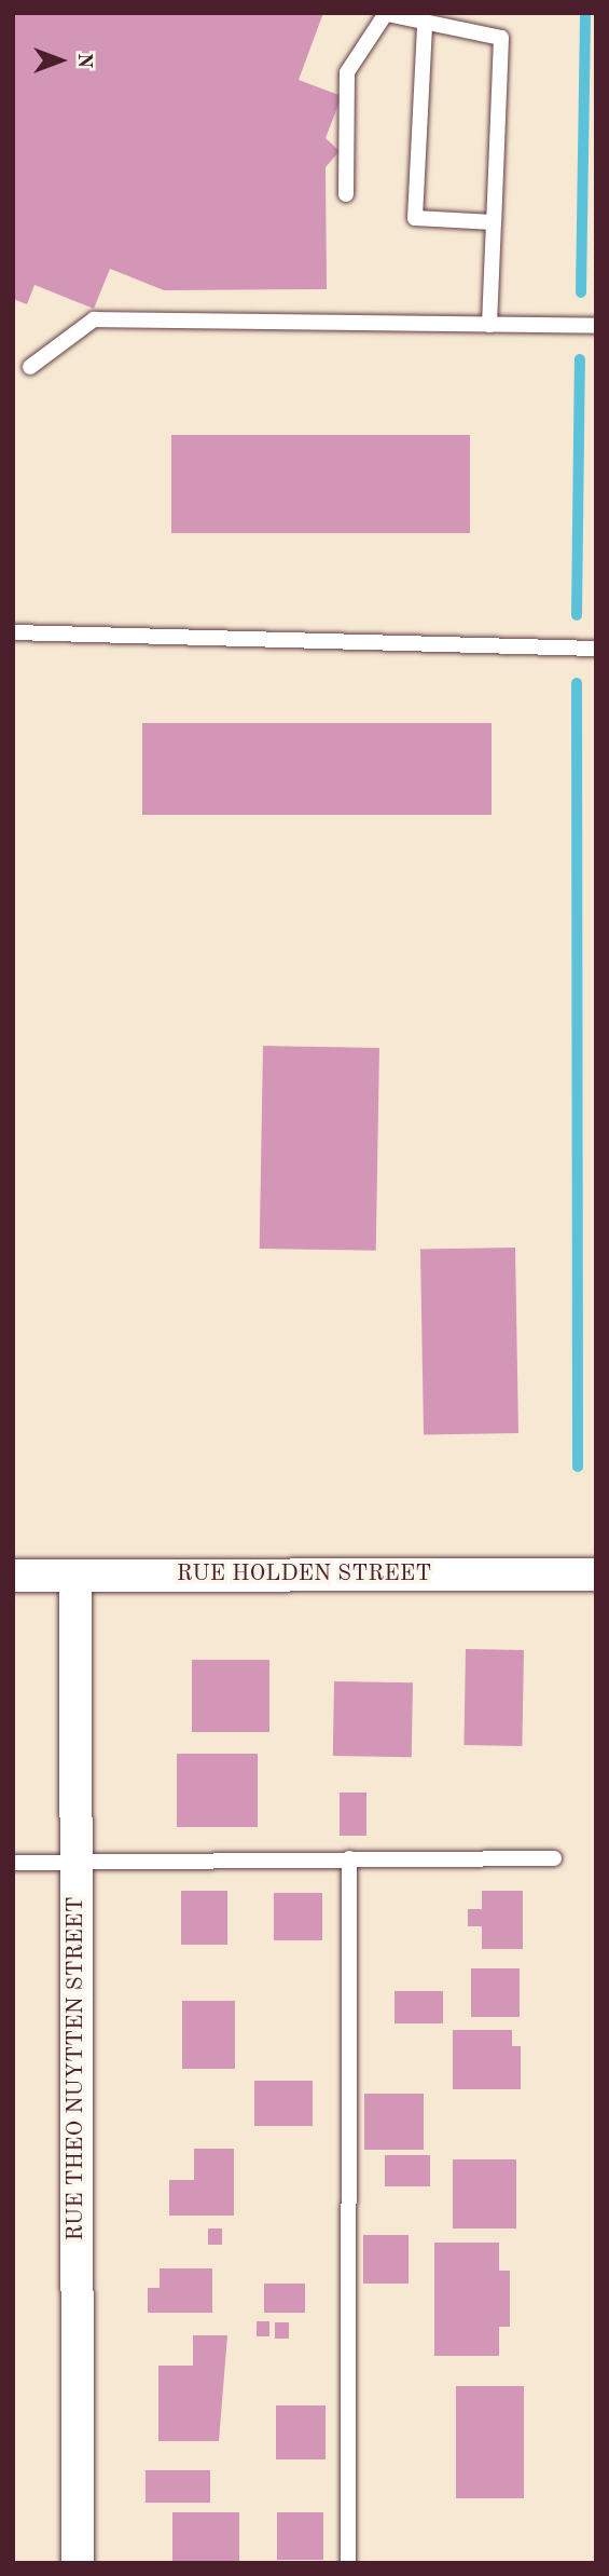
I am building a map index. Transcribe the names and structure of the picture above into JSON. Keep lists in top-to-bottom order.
{
  "streets": {
    "street": ["RUE HOLDEN STREET", "RUE THEO NUYTTEN STREET"]
  },
  "crossings": [
    ["RUE HOLDEN STREET", "RUE THEO NUYTTEN STREET"]
  ],
  "north": "right"
}
